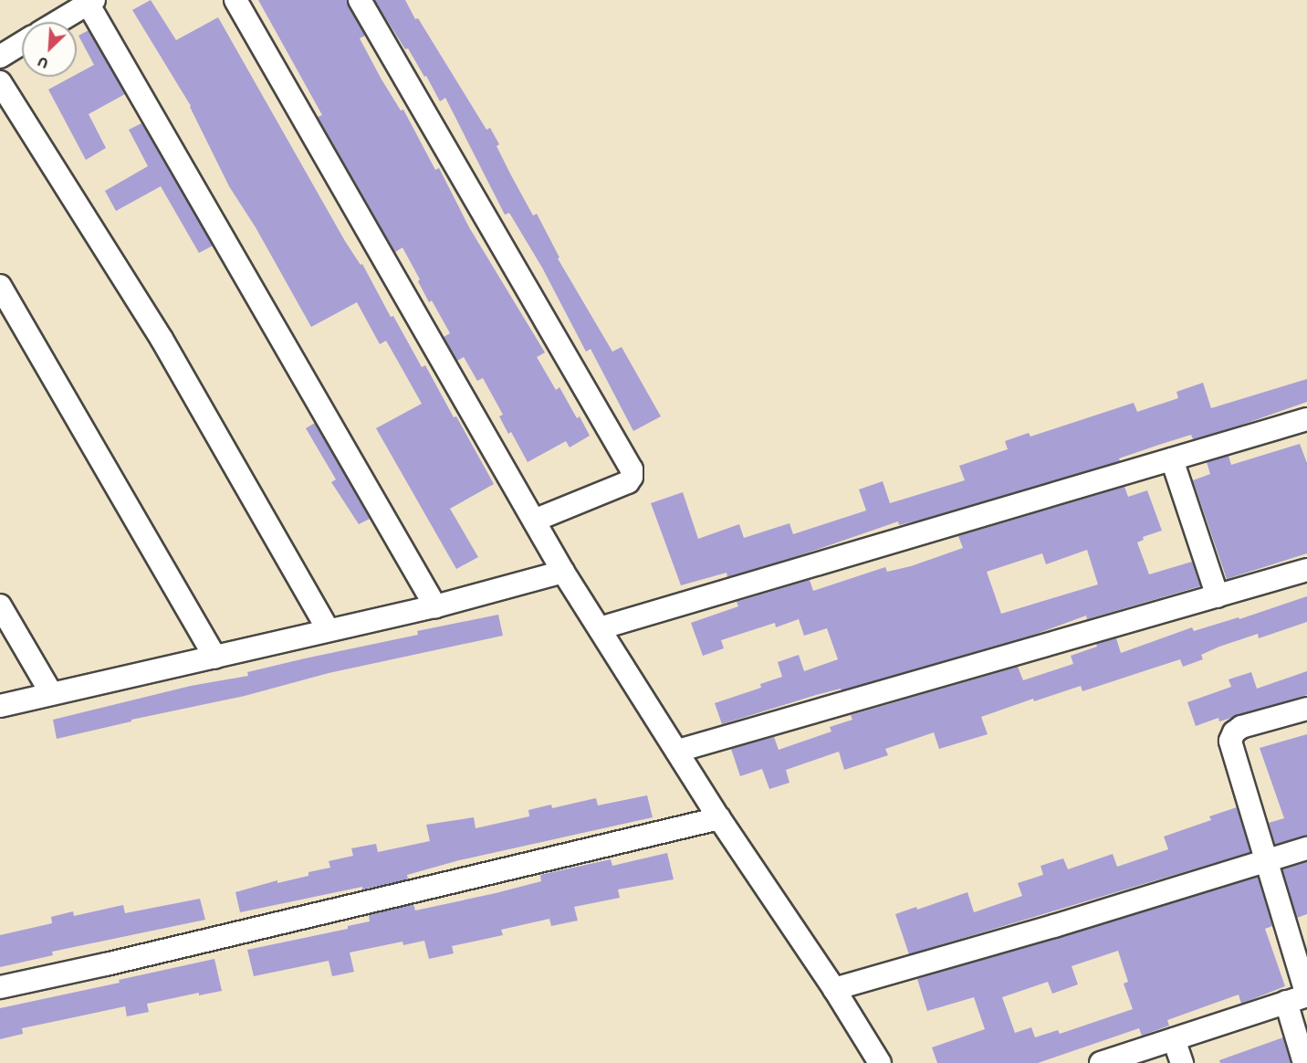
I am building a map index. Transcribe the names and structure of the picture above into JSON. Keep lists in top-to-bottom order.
{
  "north": "bottom left"
}
